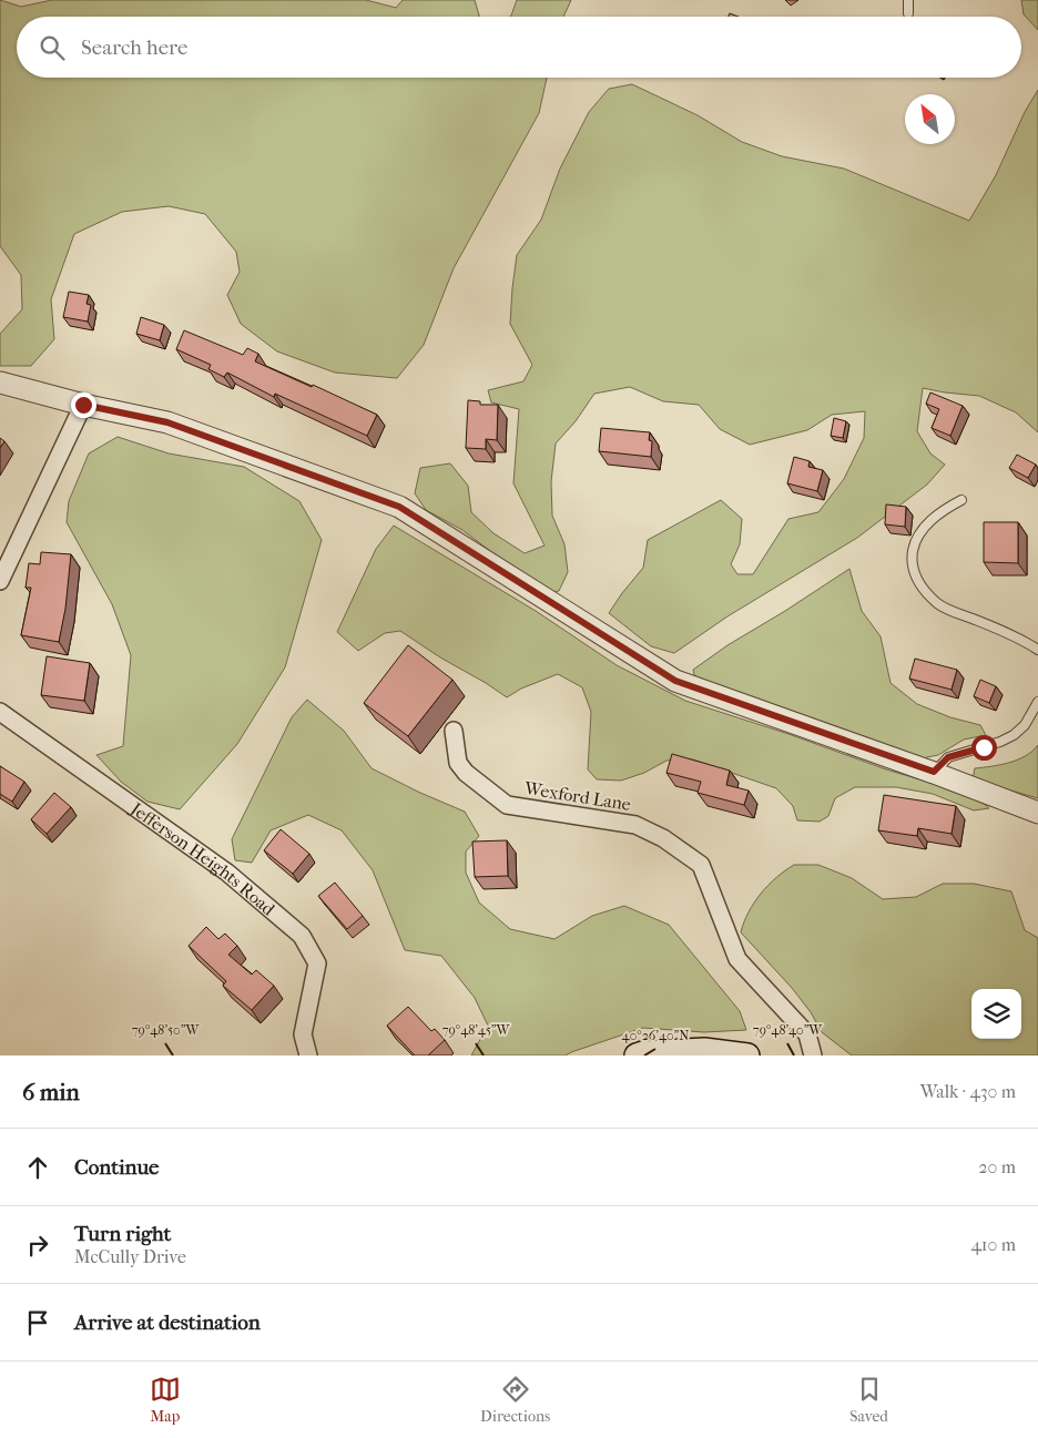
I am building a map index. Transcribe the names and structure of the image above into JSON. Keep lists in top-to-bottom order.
{
  "streets": {
    "street": ["Wexford Lane", "Jefferson Heights Road"]
  },
  "north": "top left",
  "page": {
    "search": "Search here",
    "heading": ["6 min", "Walk · 430 m"],
    "list": [
      ["Continue", "20 m"],
      ["Turn right", "McCully Drive", "410 m"],
      "Arrive at destination"
    ],
    "nav": ["Map", "Directions", "Saved"]
  },
  "coordinates": [
    "79°48'50\"W",
    "79°48'45\"W",
    "79°48'40\"W",
    "40°26'40\"N"
  ]
}
